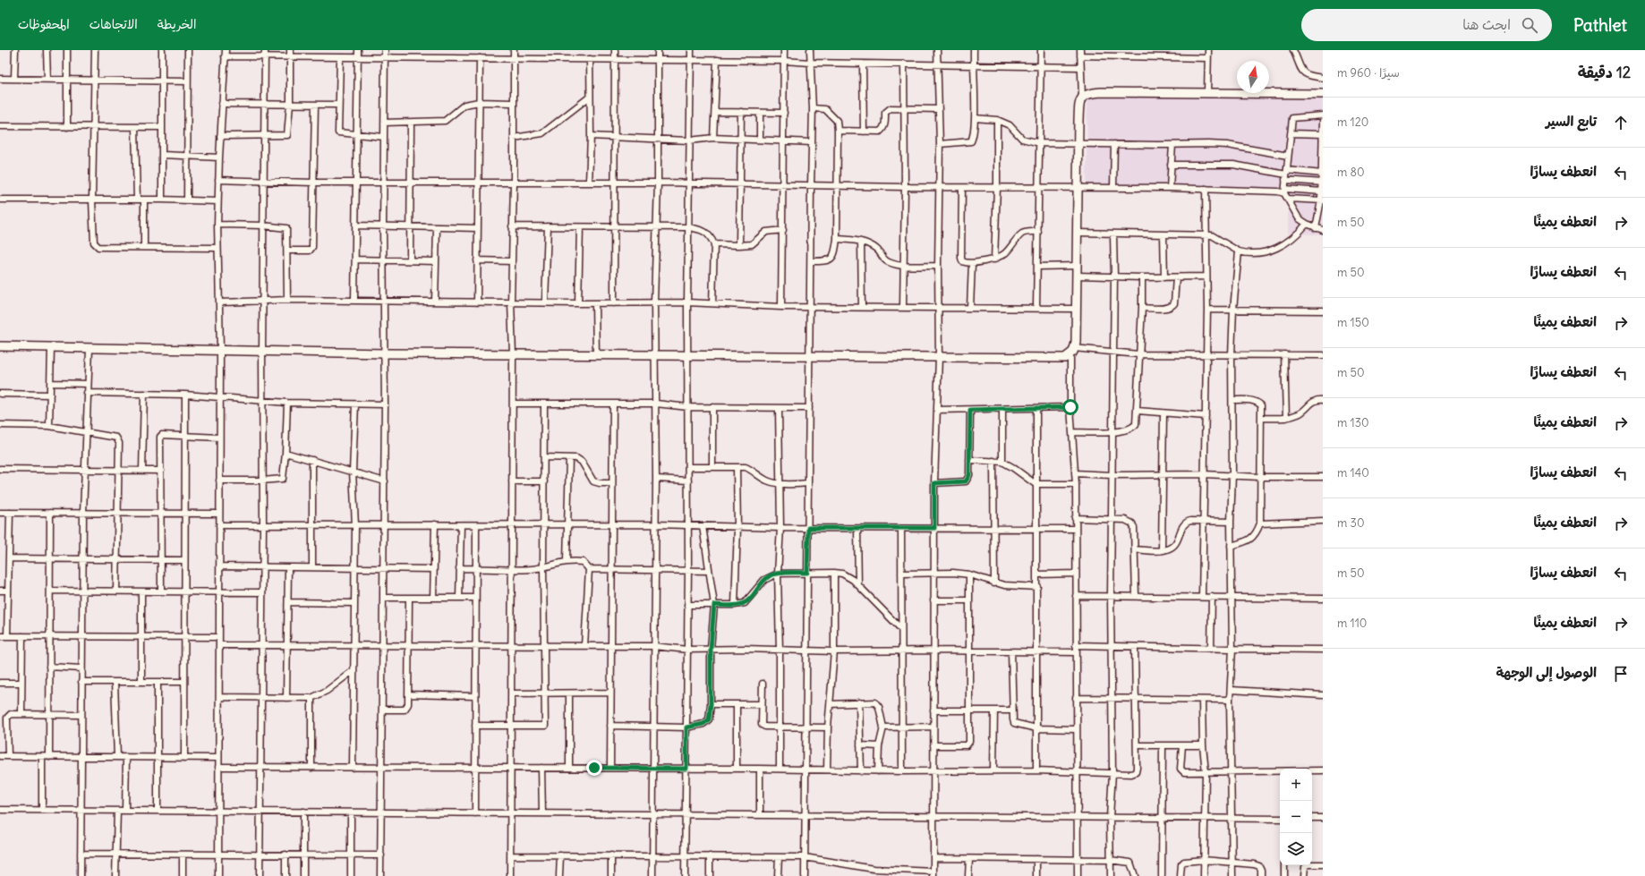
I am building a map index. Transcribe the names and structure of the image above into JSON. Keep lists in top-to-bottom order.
{
  "north": "top",
  "page": {
    "header": "Pathlet",
    "search": "ابحث هنا",
    "nav": ["الخريطة", "الاتجاهات", "المحفوظات"],
    "heading": ["12 دقيقة", "سيرًا · 960 m"],
    "list": [
      ["تابع السير", "120 m"],
      ["انعطف يسارًا", "80 m"],
      ["انعطف يمينًا", "50 m"],
      ["انعطف يسارًا", "50 m"],
      ["انعطف يمينًا", "150 m"],
      ["انعطف يسارًا", "50 m"],
      ["انعطف يمينًا", "130 m"],
      ["انعطف يسارًا", "140 m"],
      ["انعطف يمينًا", "30 m"],
      ["انعطف يسارًا", "50 m"],
      ["انعطف يمينًا", "110 m"],
      "الوصول إلى الوجهة"
    ],
    "map_buttons": ["+", "−"]
  }
}
